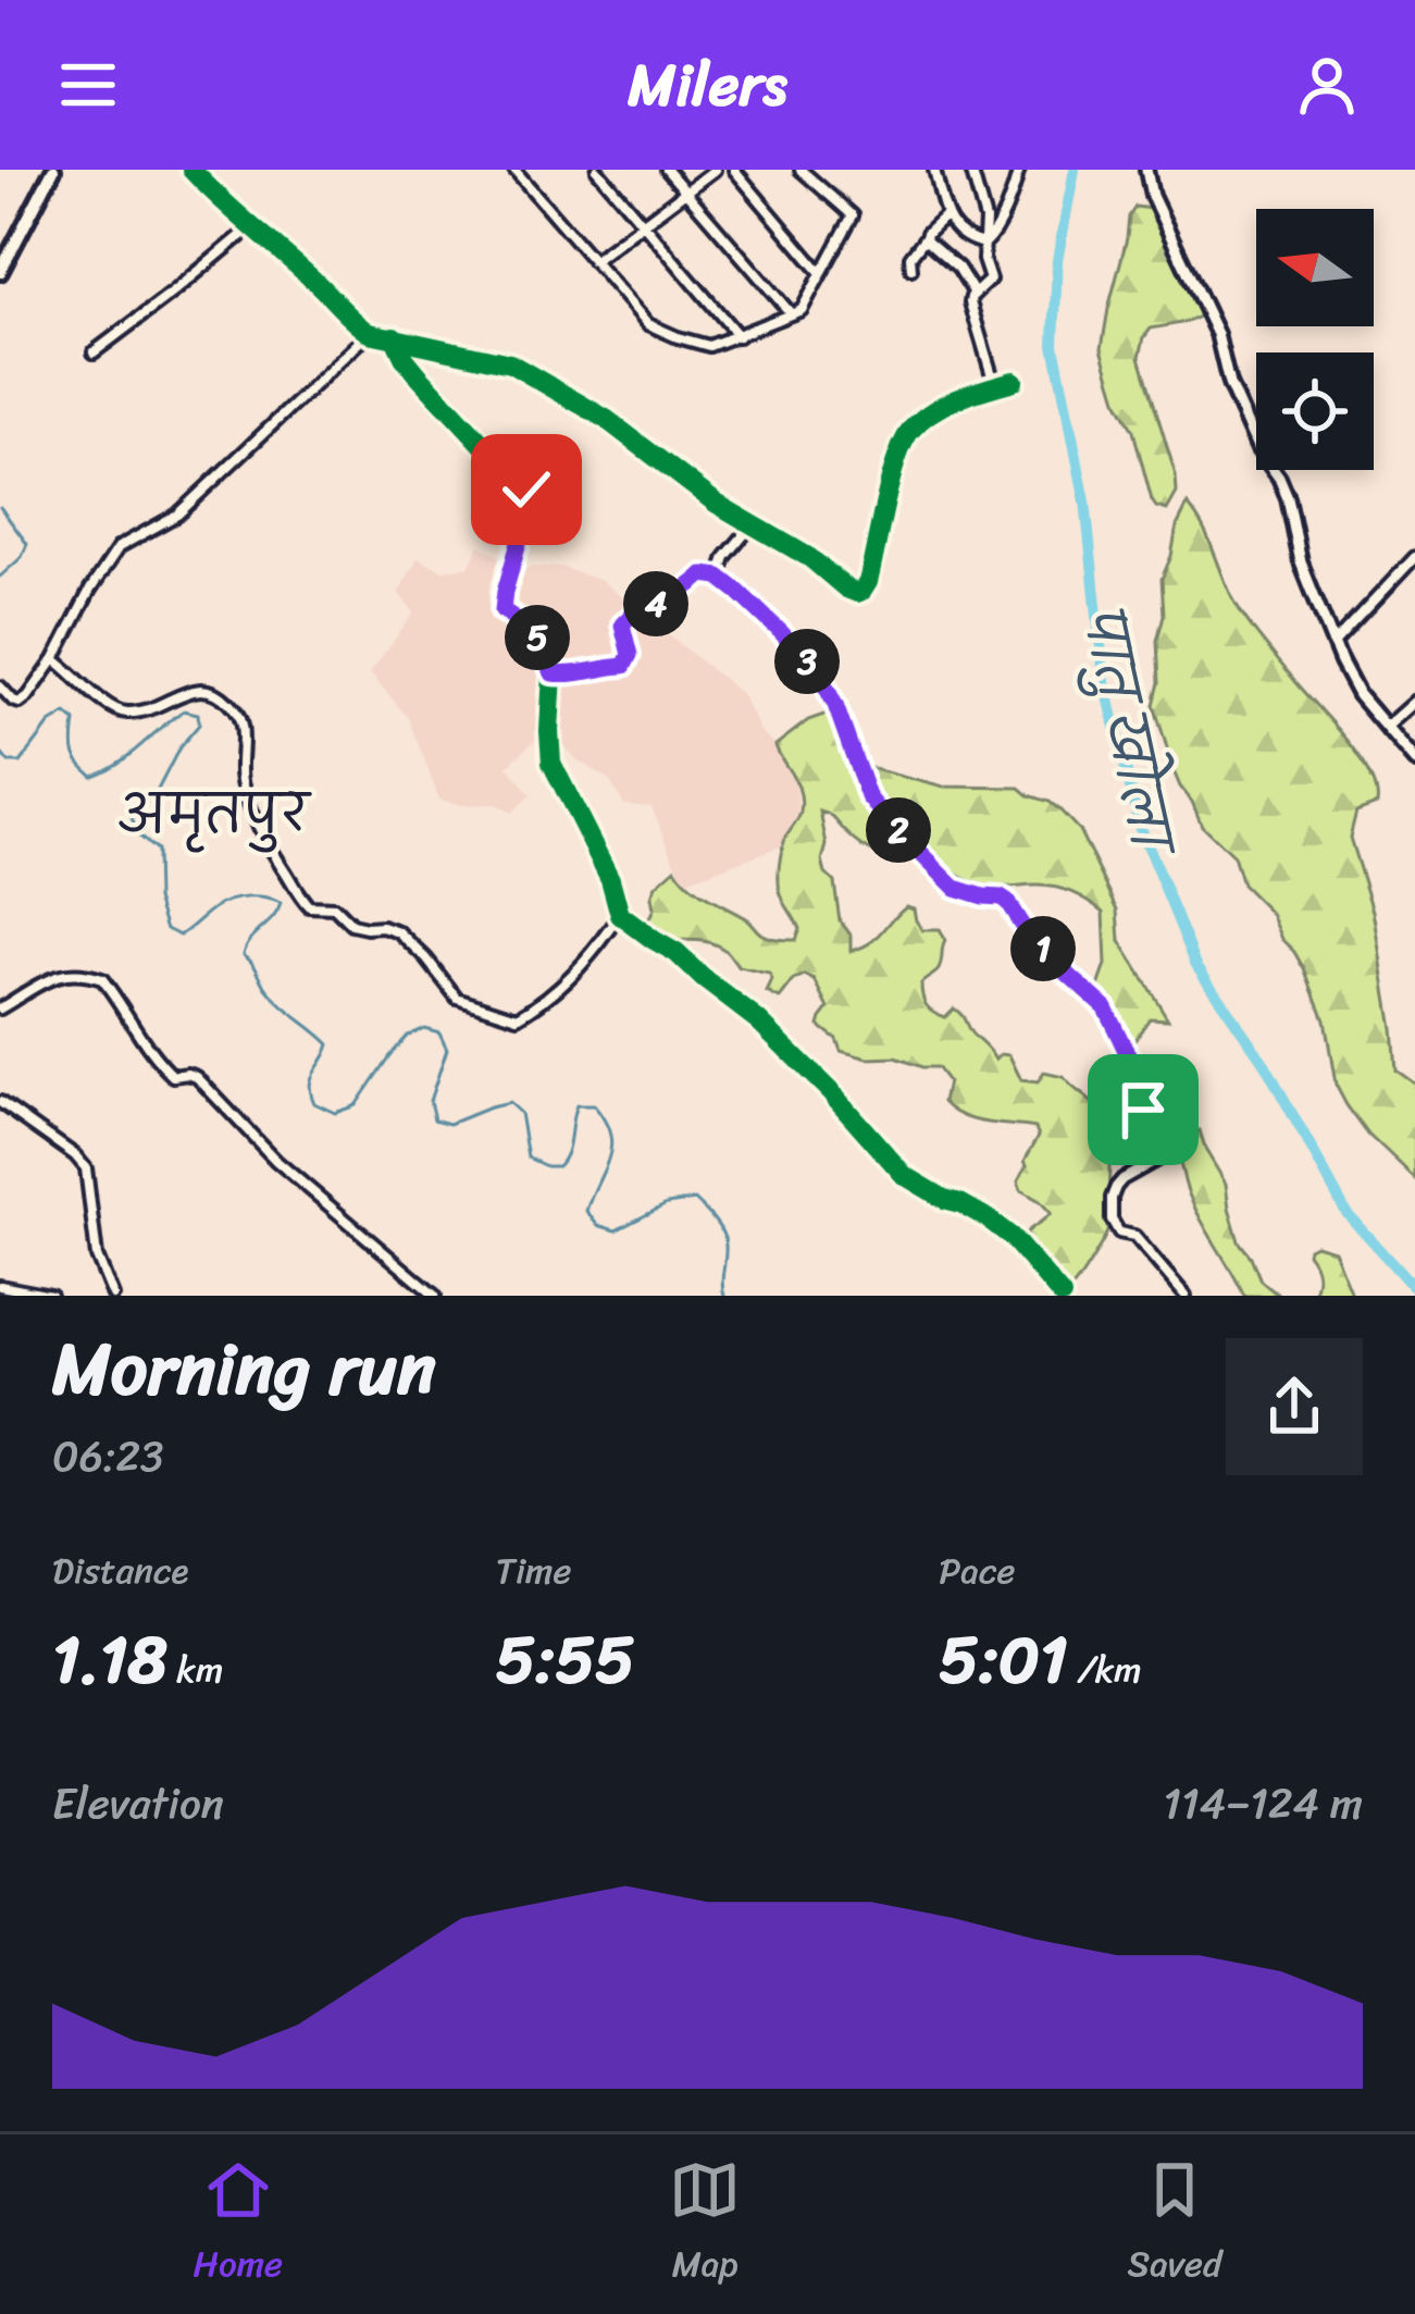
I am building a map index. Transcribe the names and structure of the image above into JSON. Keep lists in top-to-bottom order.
{
  "districts": ["अमृतपुर"],
  "water": ["पातु खोला"],
  "north": "left",
  "page": {
    "header": "Milers",
    "pins": [
      "4",
      "5",
      "3",
      "2",
      "1"
    ],
    "heading": ["Morning run", "06:23"],
    "stats": [
      ["Distance", "1.18 km"],
      ["Time", "5:55"],
      ["Pace", "5:01 /km"]
    ],
    "chart": ["Elevation", "114–124 m"],
    "tabs": ["Home", "Map", "Saved"]
  }
}
